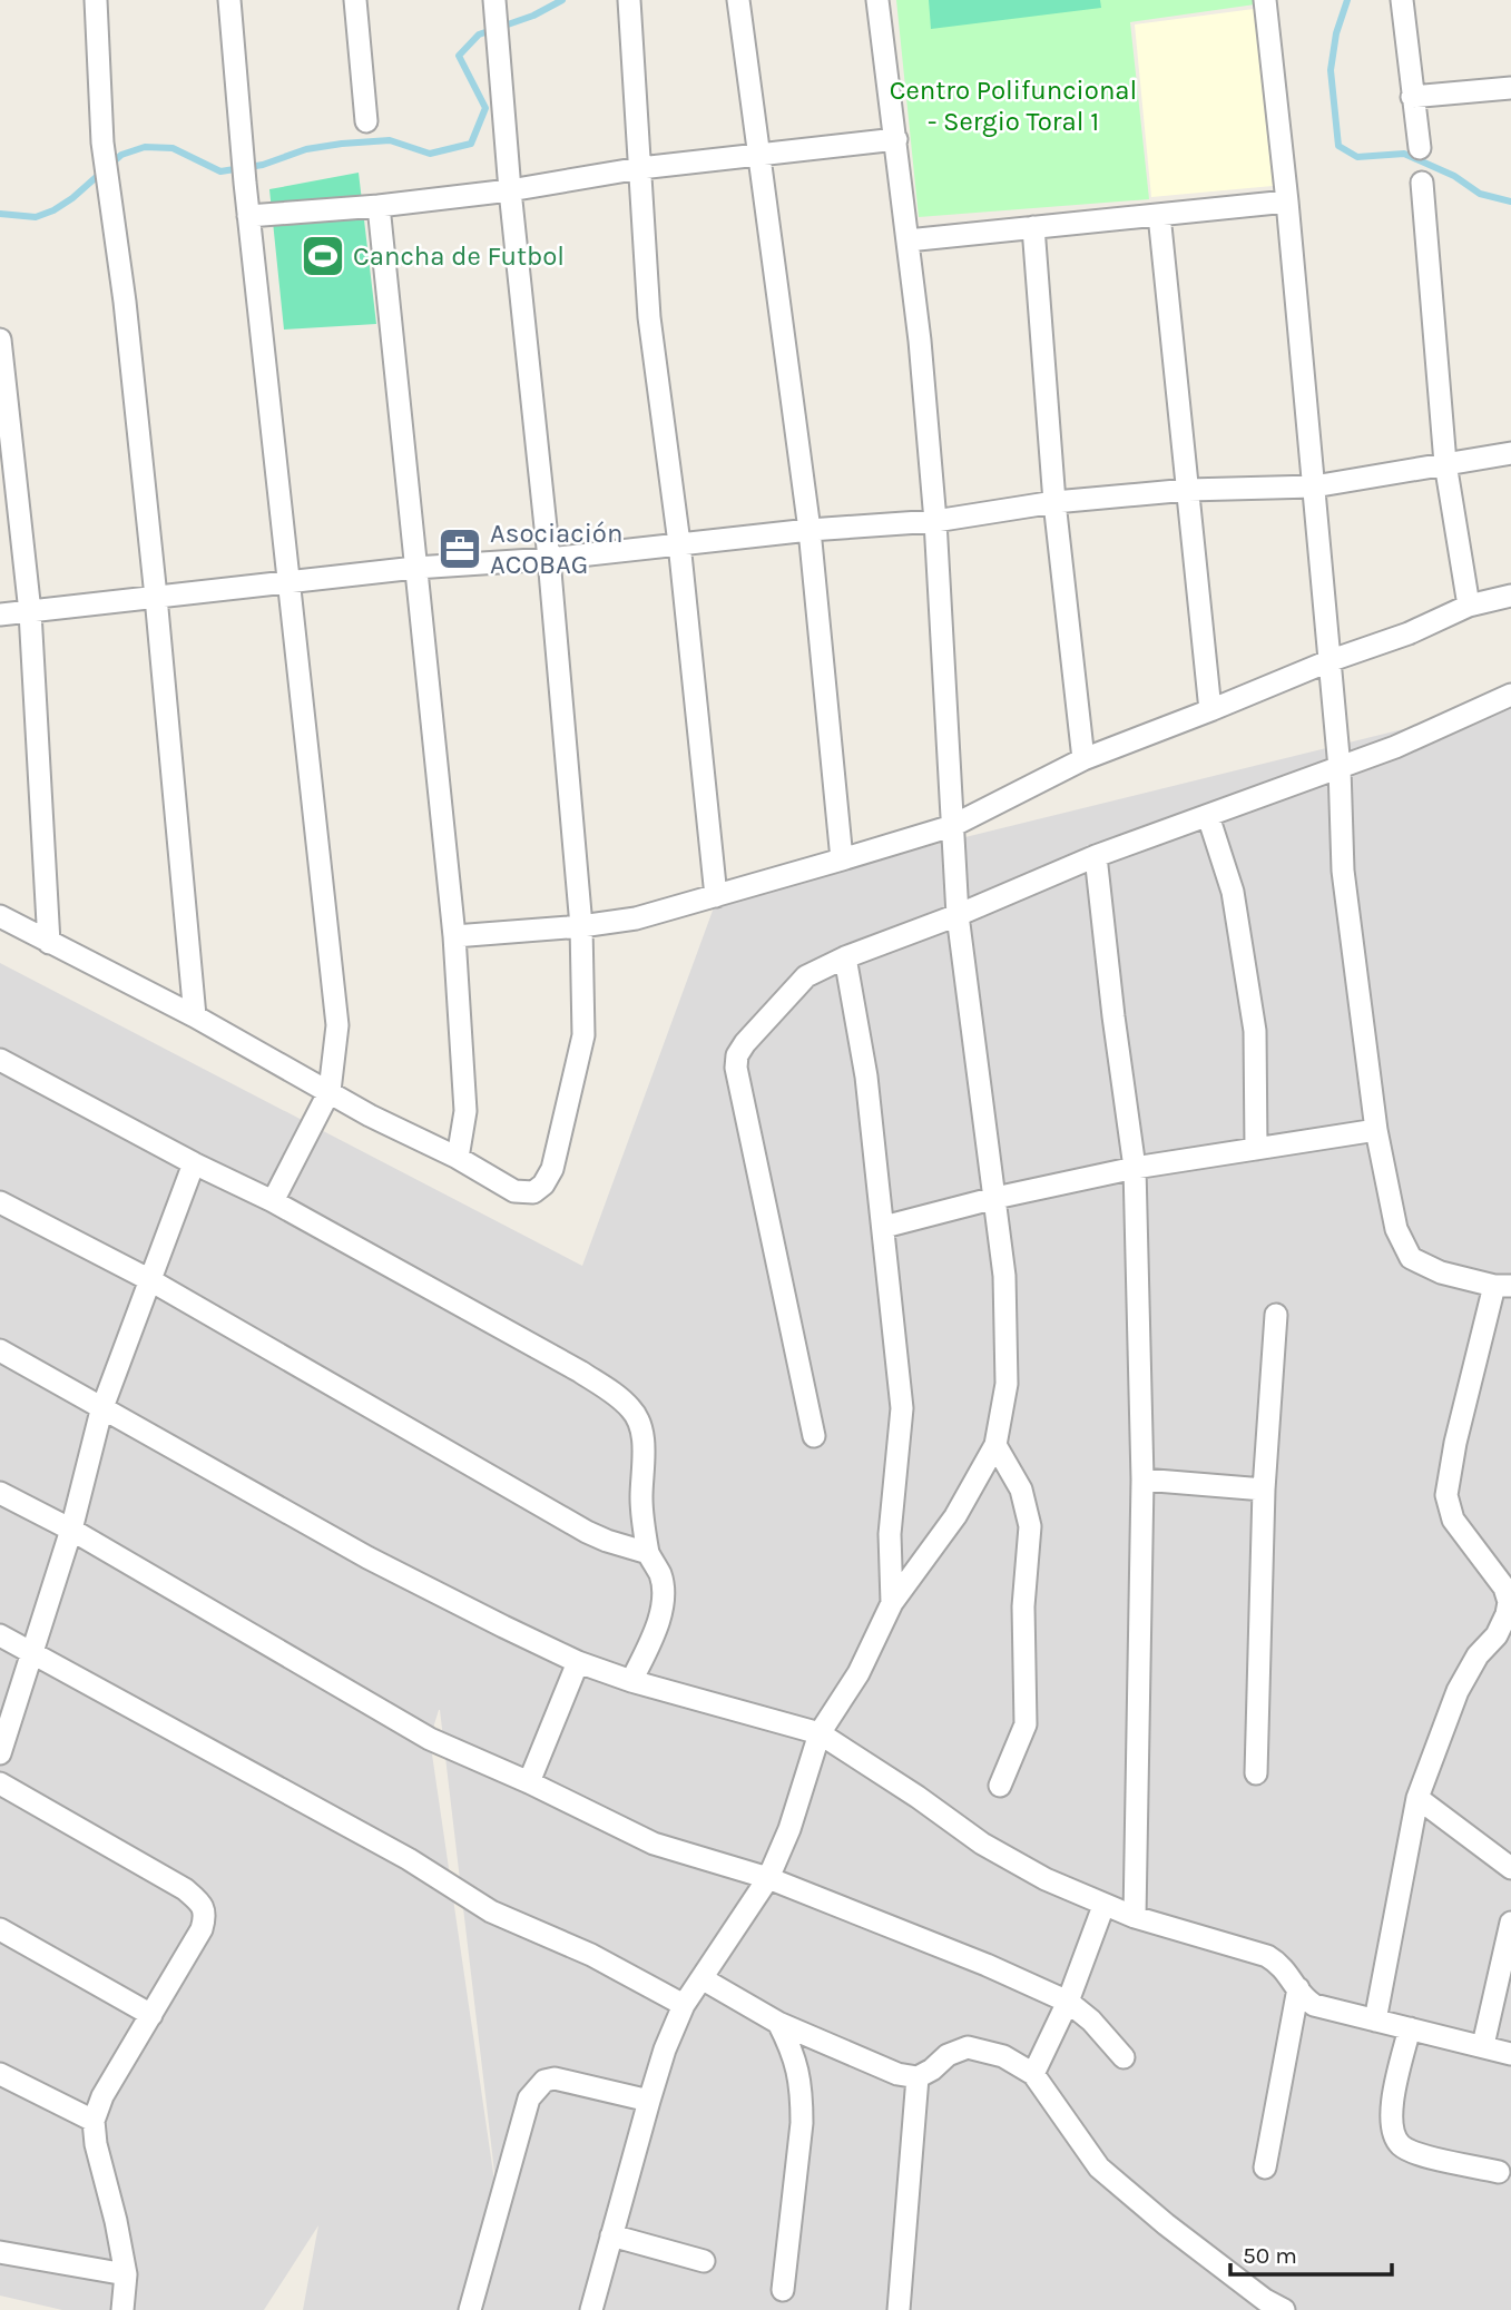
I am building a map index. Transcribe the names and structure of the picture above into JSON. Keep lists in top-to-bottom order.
{
  "parks": ["Centro Polifuncional - Sergio Toral 1"],
  "places": {
    "sports": ["Cancha de Futbol"],
    "office": ["Asociación ACOBAG"]
  },
  "scale_bar": "50 m"
}
